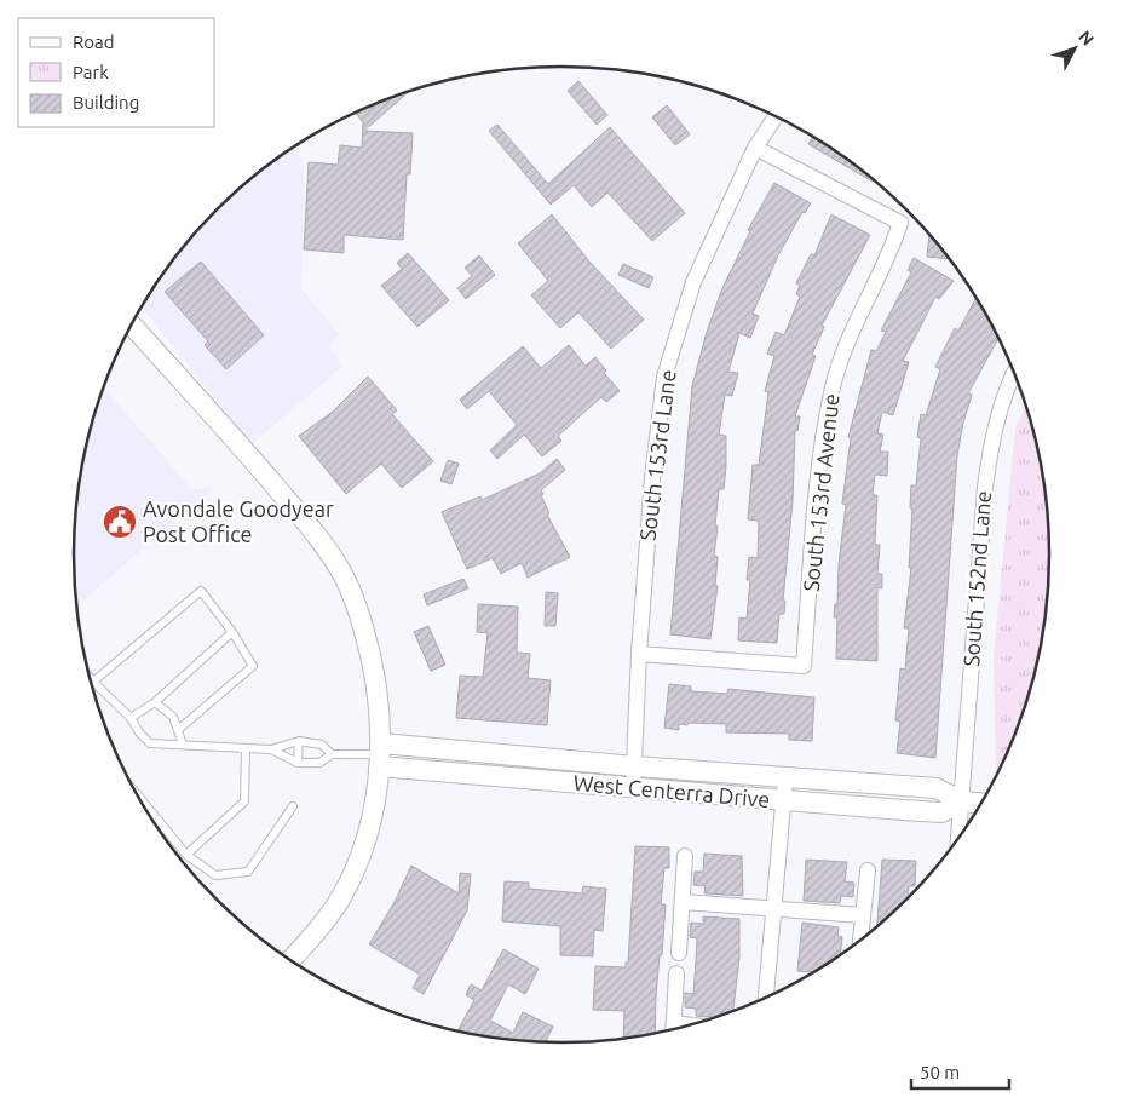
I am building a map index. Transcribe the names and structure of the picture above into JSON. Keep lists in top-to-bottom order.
{
  "streets": {
    "street": [
      "South 153rd Lane",
      "South 153rd Avenue",
      "South 152nd Lane",
      "West Centerra Drive"
    ]
  },
  "crossings": [
    ["South 153rd Lane", "South 153rd Avenue"],
    ["South 153rd Lane", "West Centerra Drive"],
    ["South 152nd Lane", "West Centerra Drive"]
  ],
  "places": {
    "public building": ["Avondale Goodyear Post Office"]
  },
  "legend": ["Road", "Park", "Building"],
  "scale_bar": "50 m",
  "north": "top right"
}
